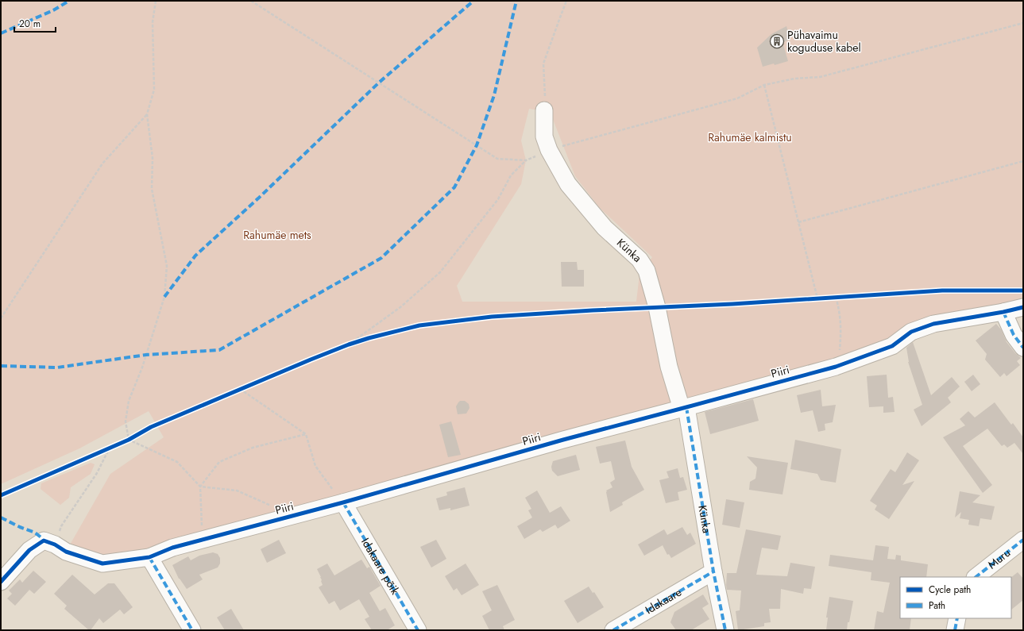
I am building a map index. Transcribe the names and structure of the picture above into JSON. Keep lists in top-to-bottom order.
{
  "streets": {
    "street": [
      "Künka",
      "Piiri",
      "Muru",
      "Idakaare põik",
      "Idakaare"
    ]
  },
  "crossings": [
    ["Künka", "Piiri"],
    ["Künka", "Idakaare"],
    ["Piiri", "Idakaare põik"]
  ],
  "parks": ["Rahumäe kalmistu", "Rahumäe mets"],
  "places": {
    "building": ["Pühavaimu koguduse kabel"]
  },
  "legend": ["Cycle path", "Path"],
  "scale_bar": "20 m"
}
